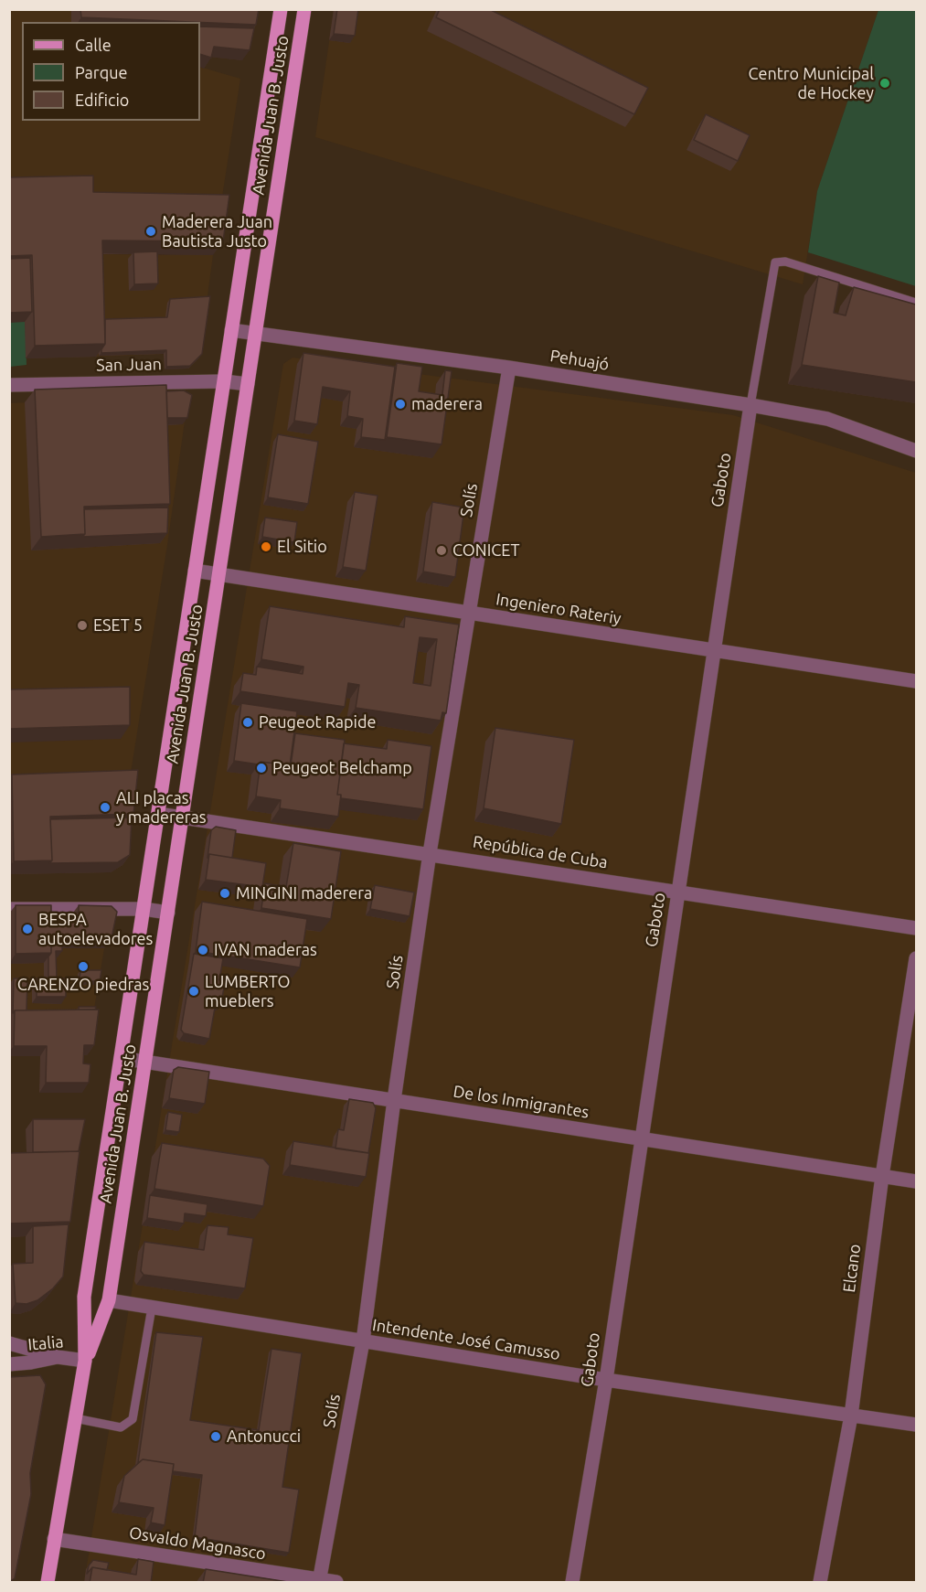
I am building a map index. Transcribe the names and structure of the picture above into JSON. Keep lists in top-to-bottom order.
{
  "streets": {
    "main road": ["Avenida Juan B. Justo"],
    "street": [
      "Pehuajó",
      "San Juan",
      "Gaboto",
      "Solís",
      "Ingeniero Rateriy",
      "República de Cuba",
      "De los Inmigrantes",
      "Elcano",
      "Intendente José Camusso",
      "Italia",
      "Osvaldo Magnasco"
    ]
  },
  "crossings": [
    ["Avenida Juan B. Justo", "Pehuajó"],
    ["Avenida Juan B. Justo", "San Juan"],
    ["Avenida Juan B. Justo", "Ingeniero Rateriy"],
    ["Avenida Juan B. Justo", "República de Cuba"],
    ["Avenida Juan B. Justo", "De los Inmigrantes"],
    ["Avenida Juan B. Justo", "Intendente José Camusso"],
    ["Avenida Juan B. Justo", "Italia"],
    ["Avenida Juan B. Justo", "Osvaldo Magnasco"],
    ["Pehuajó", "Gaboto"],
    ["Pehuajó", "Solís"],
    ["Gaboto", "Ingeniero Rateriy"],
    ["Gaboto", "República de Cuba"],
    ["Gaboto", "De los Inmigrantes"],
    ["Gaboto", "Intendente José Camusso"],
    ["Solís", "Ingeniero Rateriy"],
    ["Solís", "República de Cuba"],
    ["Solís", "De los Inmigrantes"],
    ["Solís", "Intendente José Camusso"],
    ["Solís", "Osvaldo Magnasco"],
    ["De los Inmigrantes", "Elcano"],
    ["Elcano", "Intendente José Camusso"]
  ],
  "places": [
    "Centro Municipal de Hockey",
    "Maderera Juan Bautista Justo",
    "maderera",
    "El Sitio",
    "CONICET",
    "ESET 5",
    "Peugeot Rapide",
    "Peugeot Belchamp",
    "ALI placas y madereras",
    "MINGINI maderera",
    "BESPA autoelevadores",
    "IVAN maderas",
    "CARENZO piedras",
    "LUMBERTO mueblers",
    "Antonucci"
  ],
  "legend": ["Calle", "Parque", "Edificio"]
}
